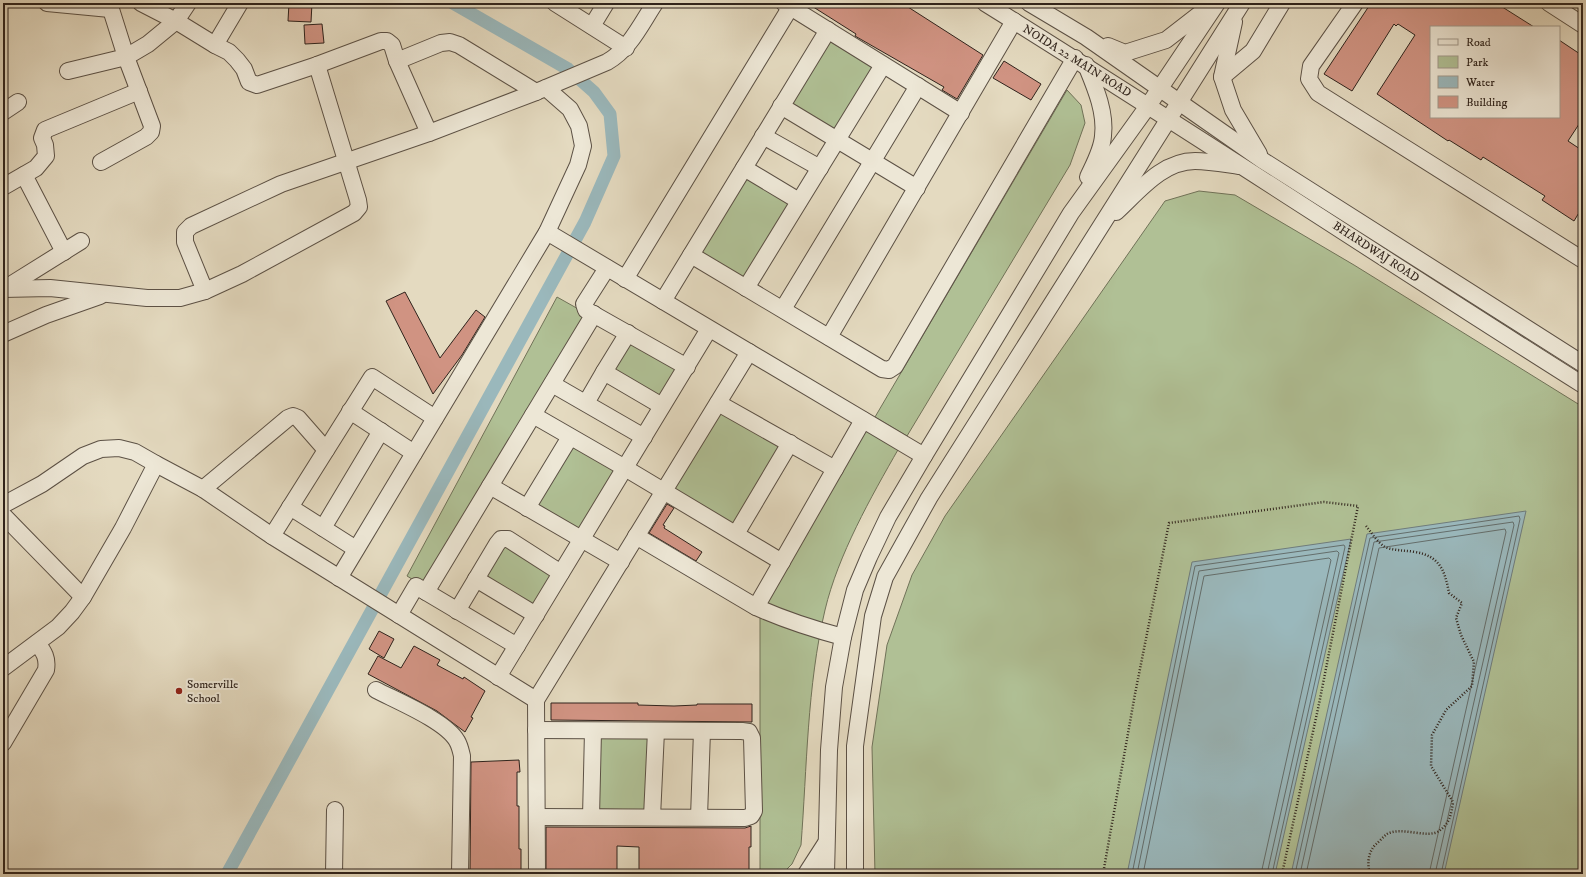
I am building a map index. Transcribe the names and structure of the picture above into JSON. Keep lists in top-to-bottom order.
{
  "streets": {
    "street": ["NOIDA 22 MAIN ROAD", "BHARDWAJ ROAD"]
  },
  "crossings": [
    ["NOIDA 22 MAIN ROAD", "BHARDWAJ ROAD"]
  ],
  "places": ["Somerville School"],
  "legend": [
    "Road",
    "Park",
    "Water",
    "Building"
  ]
}
